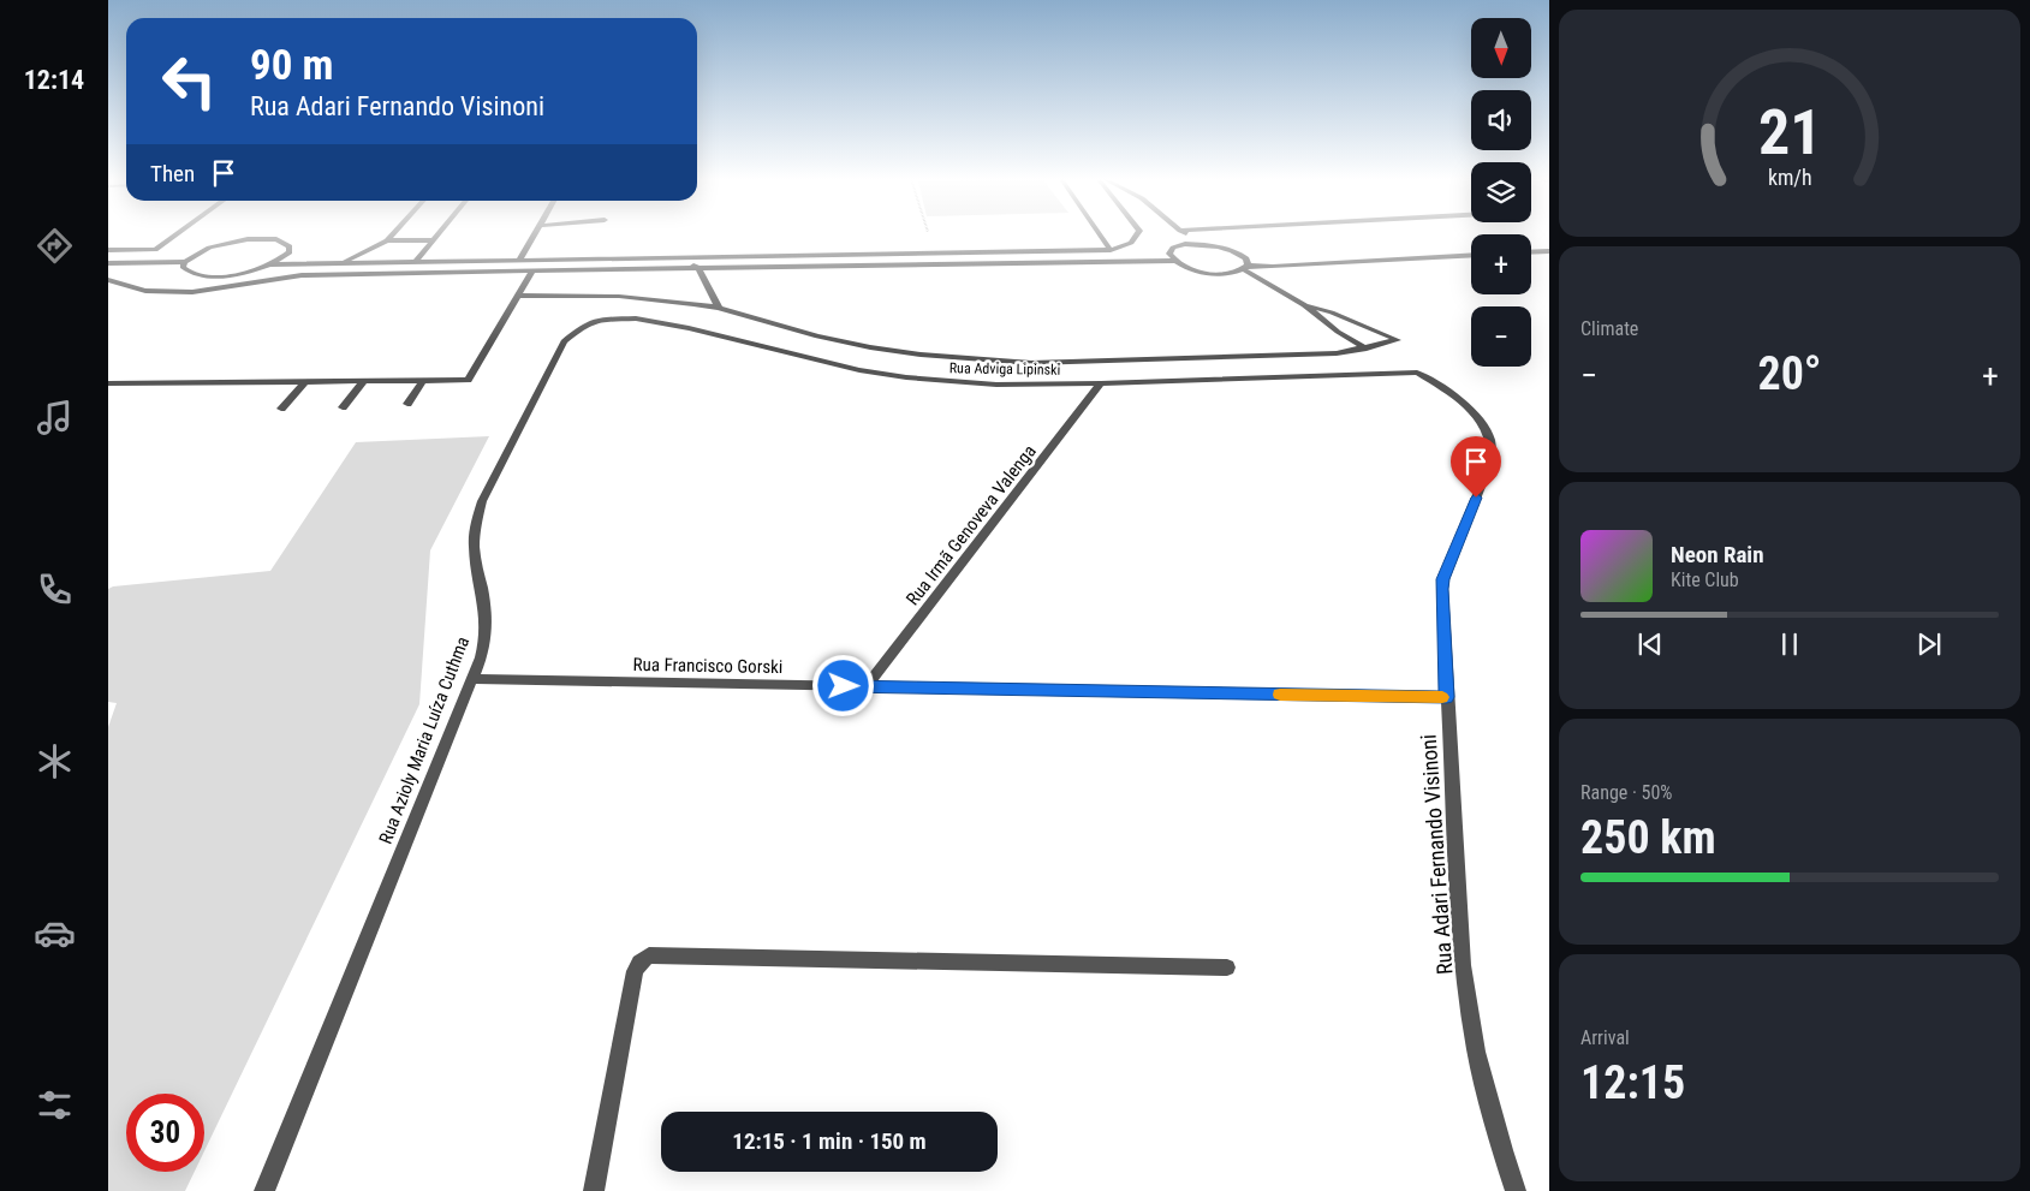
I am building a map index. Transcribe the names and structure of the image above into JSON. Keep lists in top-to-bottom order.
{
  "streets": {
    "street": [
      "Rua Adviga Lipinski",
      "Rua Irmã Genoveva Valenga",
      "Rua Francisco Gorski",
      "Rua Azioly Maria Luíza Cuthma",
      "Rua Adari Fernando Visinoni"
    ]
  },
  "crossings": [
    ["Rua Adviga Lipinski", "Rua Irmã Genoveva Valenga"],
    ["Rua Adviga Lipinski", "Rua Azioly Maria Luíza Cuthma"],
    ["Rua Adviga Lipinski", "Rua Adari Fernando Visinoni"],
    ["Rua Irmã Genoveva Valenga", "Rua Francisco Gorski"],
    ["Rua Francisco Gorski", "Rua Azioly Maria Luíza Cuthma"],
    ["Rua Francisco Gorski", "Rua Adari Fernando Visinoni"]
  ],
  "north": "bottom",
  "page": {
    "tabs": "12:14",
    "map_buttons": ["+", "−"],
    "turn": ["90 m", "Rua Adari Fernando Visinoni"],
    "then": "Then",
    "tile": [
      "Climate",
      ["Range · 50%", "250 km"],
      ["Arrival", "12:15"]
    ],
    "heat": ["−", "20°", "+"],
    "song": ["Neon Rain", "Kite Club"],
    "limit": "30",
    "trip": "12:15 · 1 min · 150 m",
    "gauge": ["21", "km/h"]
  }
}
